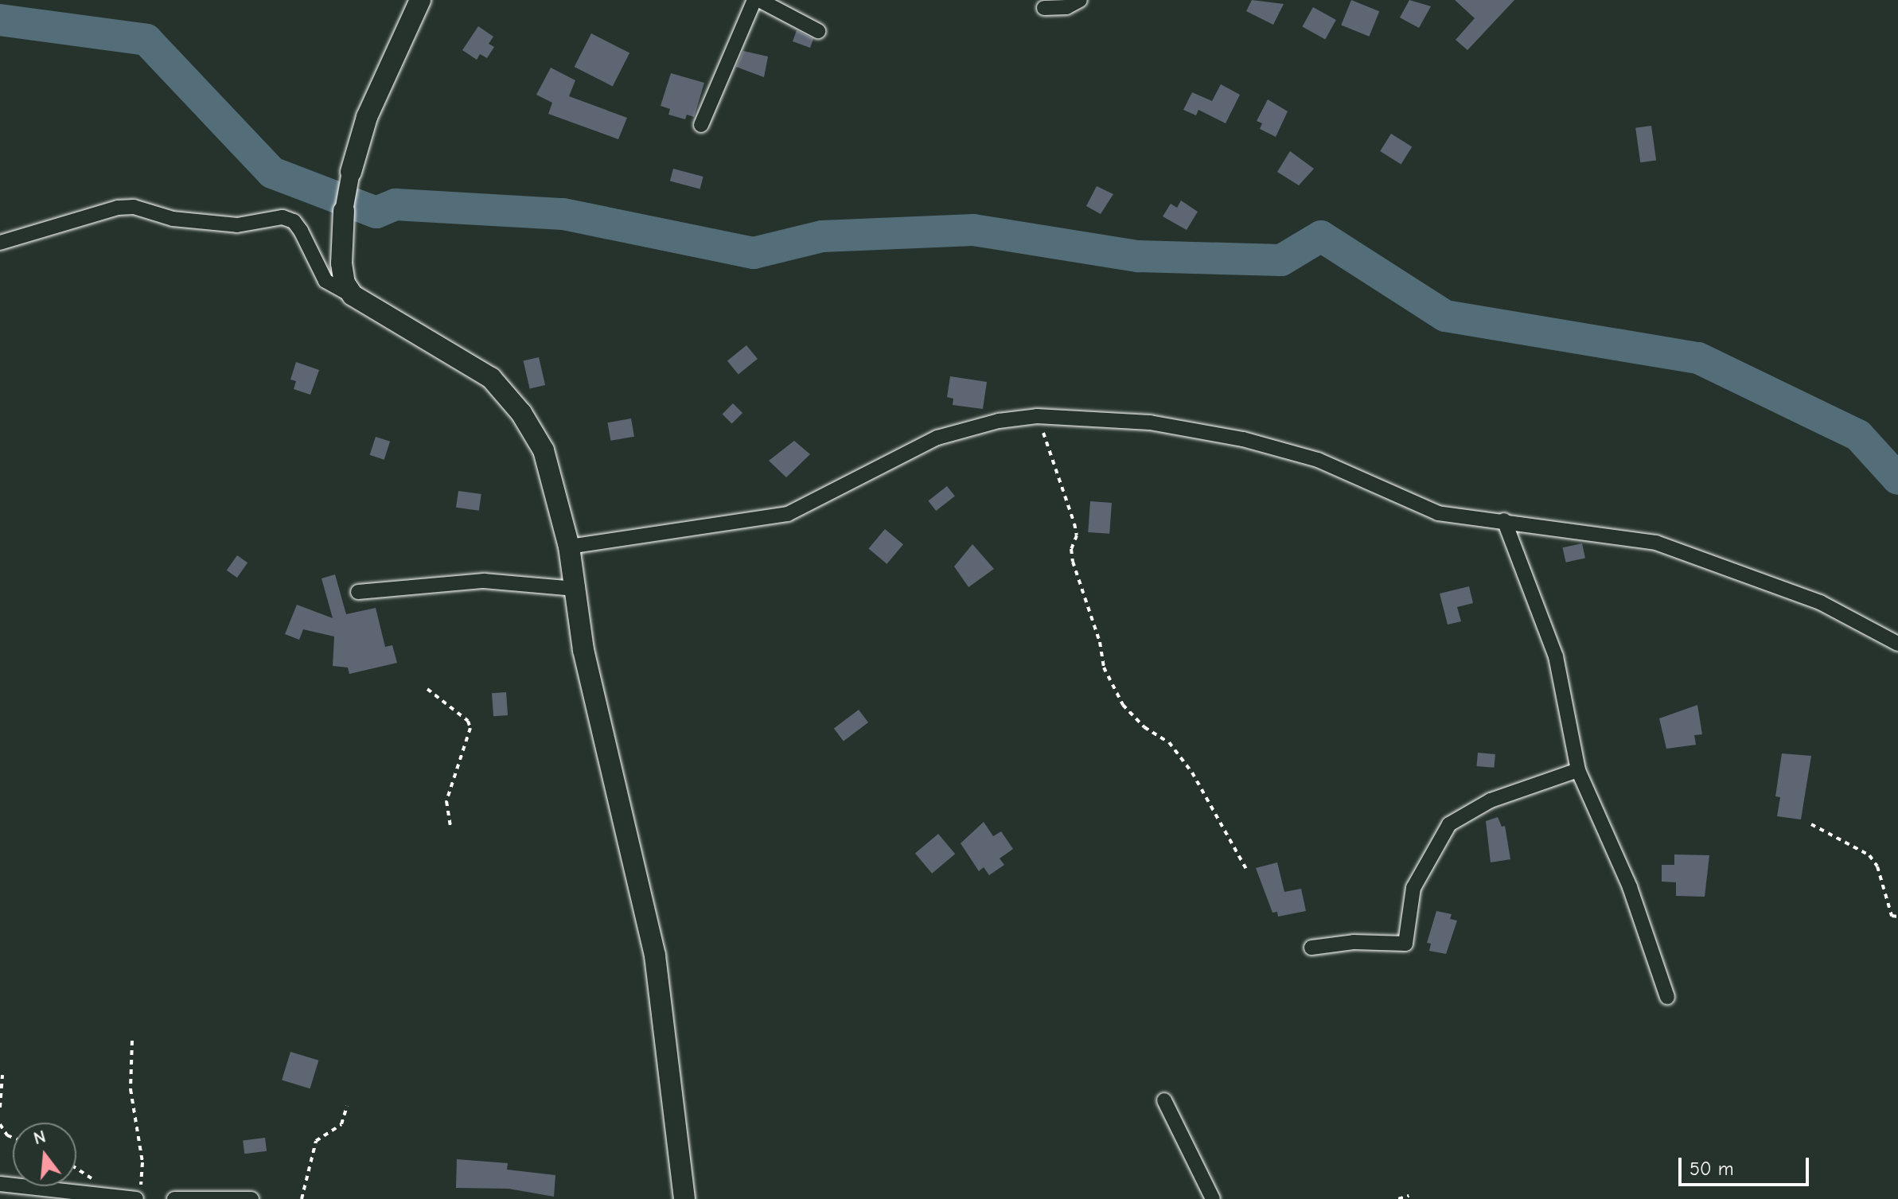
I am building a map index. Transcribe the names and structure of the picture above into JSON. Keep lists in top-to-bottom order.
{
  "scale_bar": "50 m",
  "north": "top"
}
